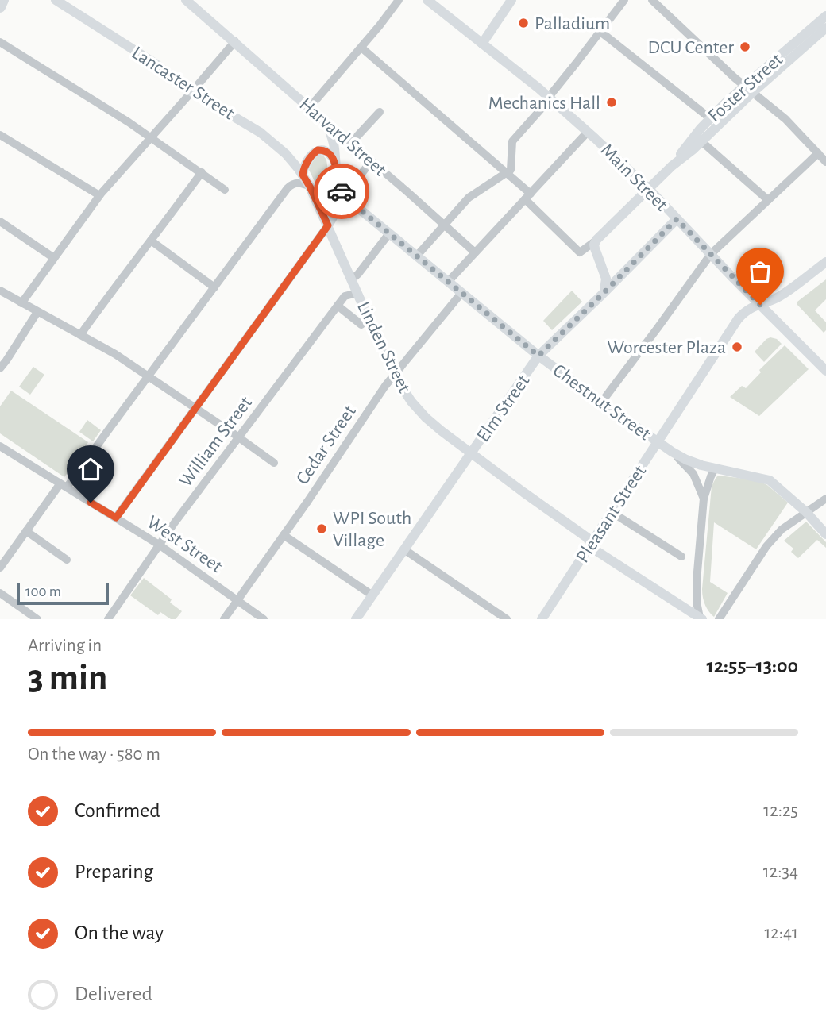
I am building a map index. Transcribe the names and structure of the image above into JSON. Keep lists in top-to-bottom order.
{
  "streets": {
    "main road": [
      "Lancaster Street",
      "Foster Street",
      "Harvard Street",
      "Main Street",
      "Linden Street",
      "Chestnut Street",
      "Elm Street",
      "Pleasant Street"
    ],
    "street": ["William Street", "Cedar Street", "West Street"]
  },
  "crossings": [
    ["Lancaster Street", "Linden Street"],
    ["Foster Street", "Main Street"],
    ["Main Street", "Elm Street"],
    ["Main Street", "Pleasant Street"],
    ["Linden Street", "Chestnut Street"],
    ["Linden Street", "Elm Street"],
    ["Linden Street", "William Street"],
    ["Linden Street", "Cedar Street"],
    ["Linden Street", "Pleasant Street"],
    ["Chestnut Street", "Elm Street"],
    ["Chestnut Street", "Cedar Street"],
    ["Chestnut Street", "Pleasant Street"],
    ["William Street", "West Street"],
    ["Cedar Street", "West Street"]
  ],
  "places": [
    "Palladium",
    "DCU Center",
    "Mechanics Hall",
    "Worcester Plaza",
    "WPI South Village"
  ],
  "scale_bar": "100 m",
  "page": {
    "scale": "100 m",
    "heading": ["3 min", "Arriving in", "12:55–13:00"],
    "bar": "On the way · 580 m",
    "list": [
      ["Confirmed", "12:25"],
      ["Preparing", "12:34"],
      ["On the way", "12:41"],
      "Delivered"
    ]
  }
}
